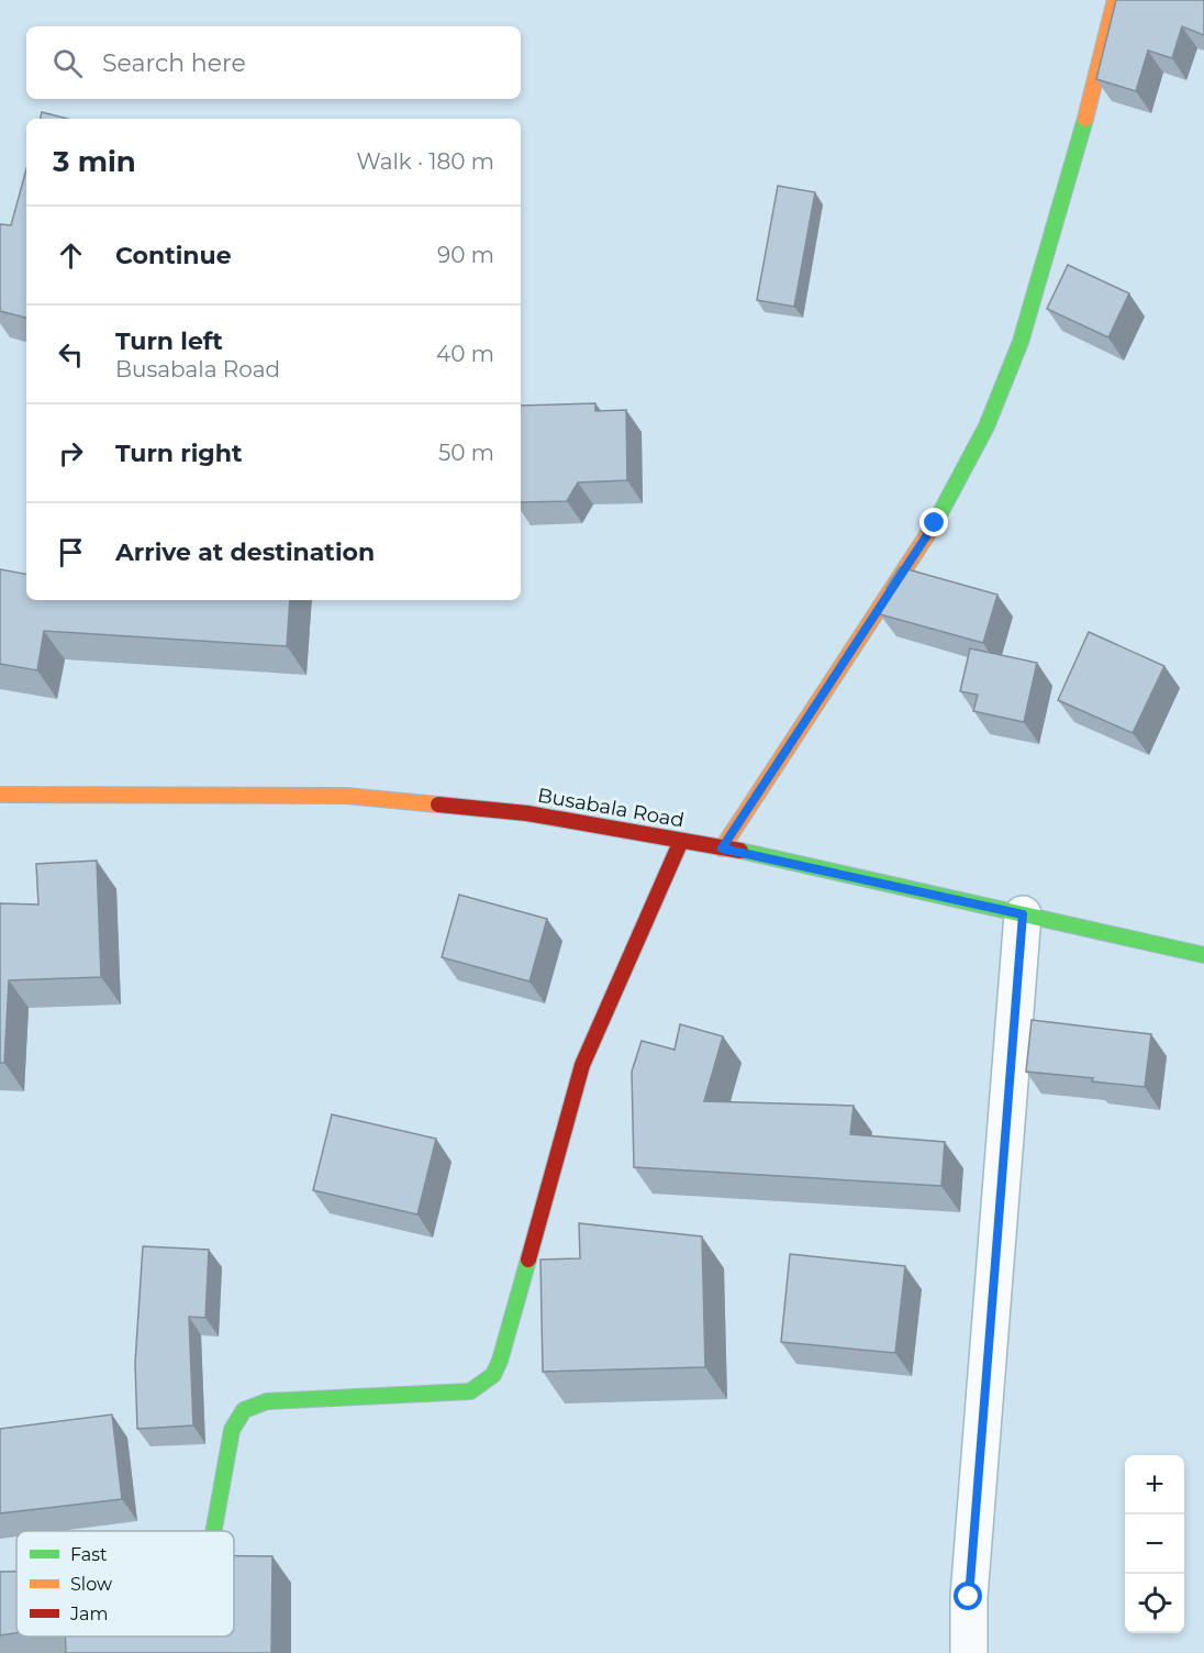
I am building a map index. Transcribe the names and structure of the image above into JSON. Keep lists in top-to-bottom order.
{
  "streets": {
    "street": ["Busabala Road"]
  },
  "legend": ["Fast", "Slow", "Jam"],
  "page": {
    "search": "Search here",
    "heading": ["3 min", "Walk · 180 m"],
    "list": [
      ["Continue", "90 m"],
      ["Turn left", "Busabala Road", "40 m"],
      ["Turn right", "50 m"],
      "Arrive at destination"
    ],
    "map_buttons": ["+", "−"]
  }
}
